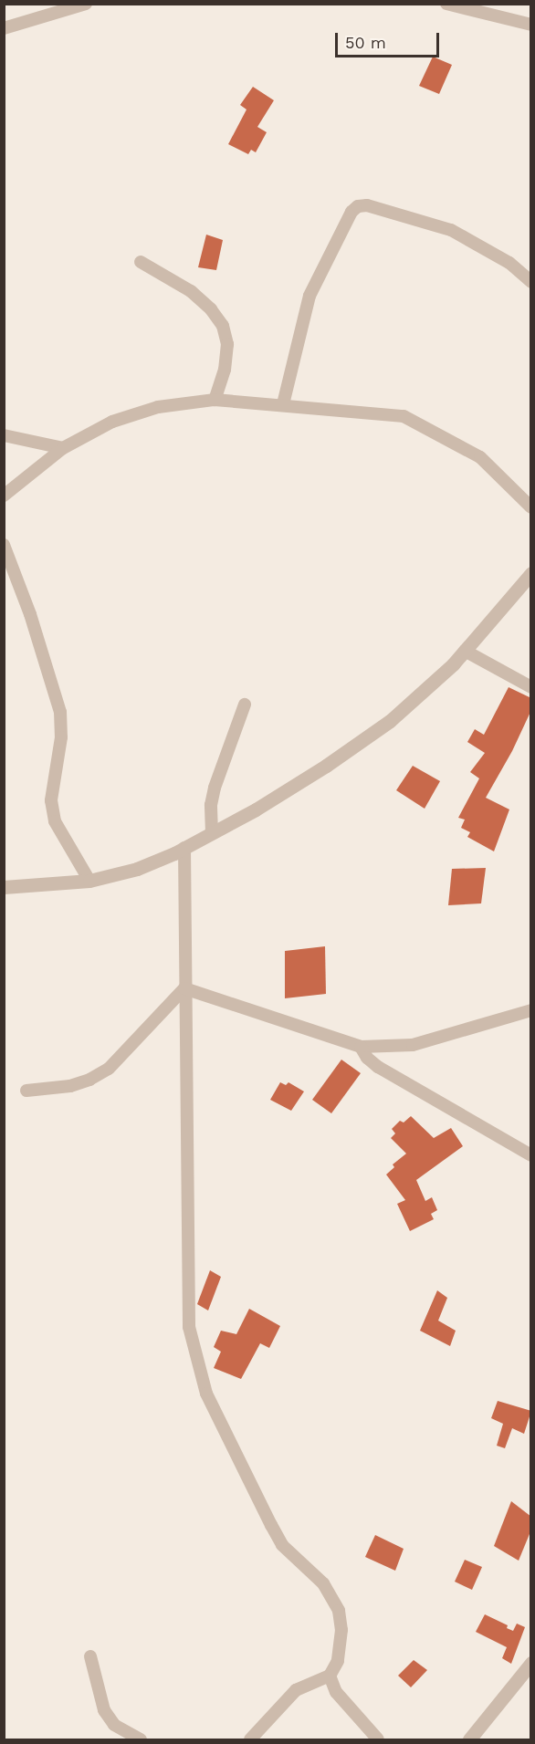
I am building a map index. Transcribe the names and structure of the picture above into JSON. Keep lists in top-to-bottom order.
{
  "scale_bar": "50 m"
}
